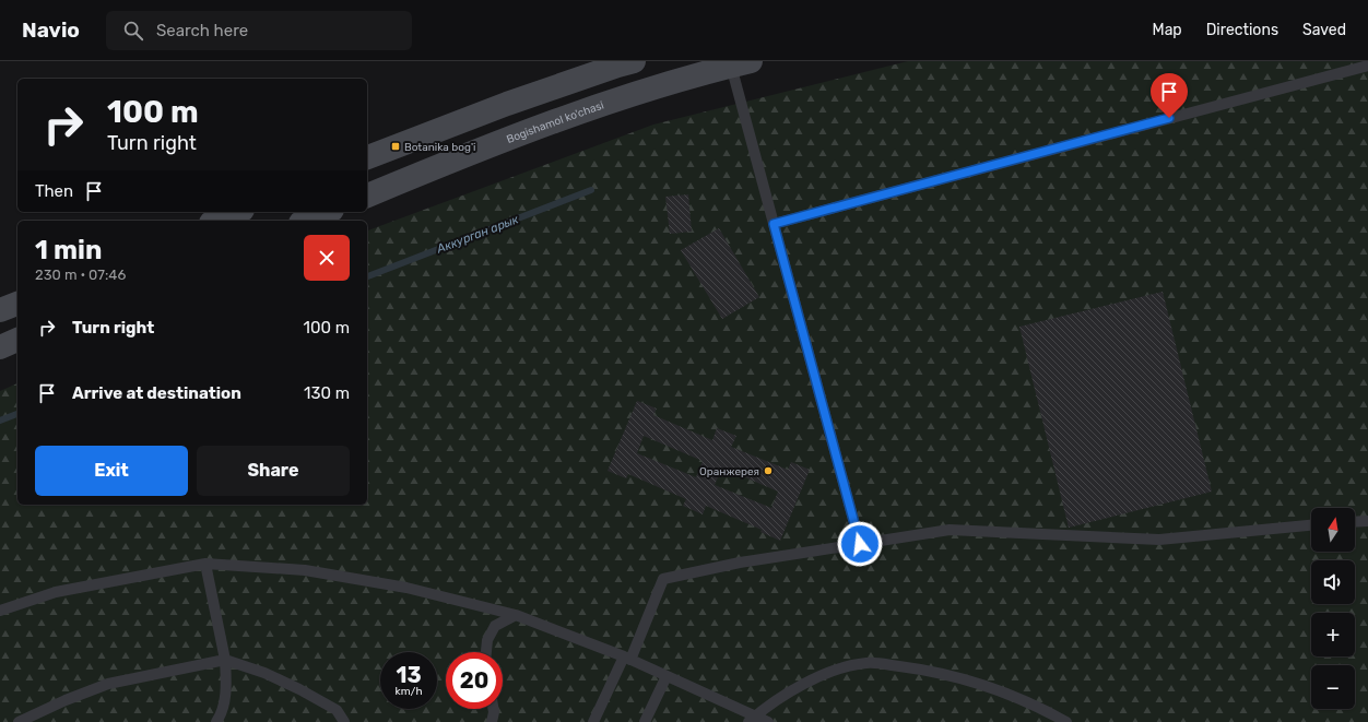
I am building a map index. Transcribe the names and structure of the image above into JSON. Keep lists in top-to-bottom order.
{
  "streets": {
    "main road": ["Bogishamol ko'chasi"]
  },
  "water": ["Аккурган арык"],
  "places": {
    "transit": ["Botanika bog'i"],
    "other": ["Оранжерея"]
  },
  "north": "top",
  "page": {
    "header": "Navio",
    "search": "Search here",
    "nav": ["Map", "Directions", "Saved"],
    "turn": ["100 m", "Turn right"],
    "then": "Then",
    "heading": ["1 min", "230 m · 07:46"],
    "list": [
      {
        "name": "Turn right",
        "value": "100 m"
      },
      {
        "name": "Arrive at destination",
        "value": "130 m"
      }
    ],
    "buttons": ["Exit", "Share"],
    "map_buttons": ["+", "−"],
    "speed": "13 km/h",
    "limit": "20"
  }
}
